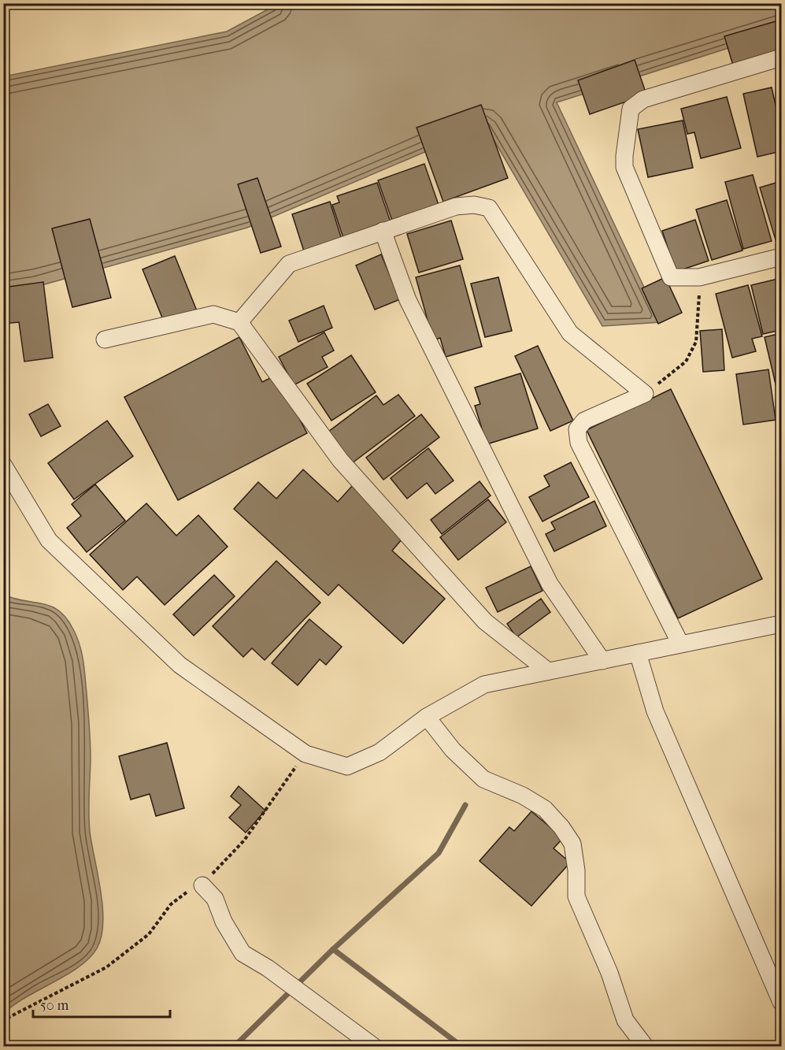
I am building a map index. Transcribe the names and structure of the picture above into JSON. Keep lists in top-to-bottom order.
{
  "scale_bar": "50 m"
}
